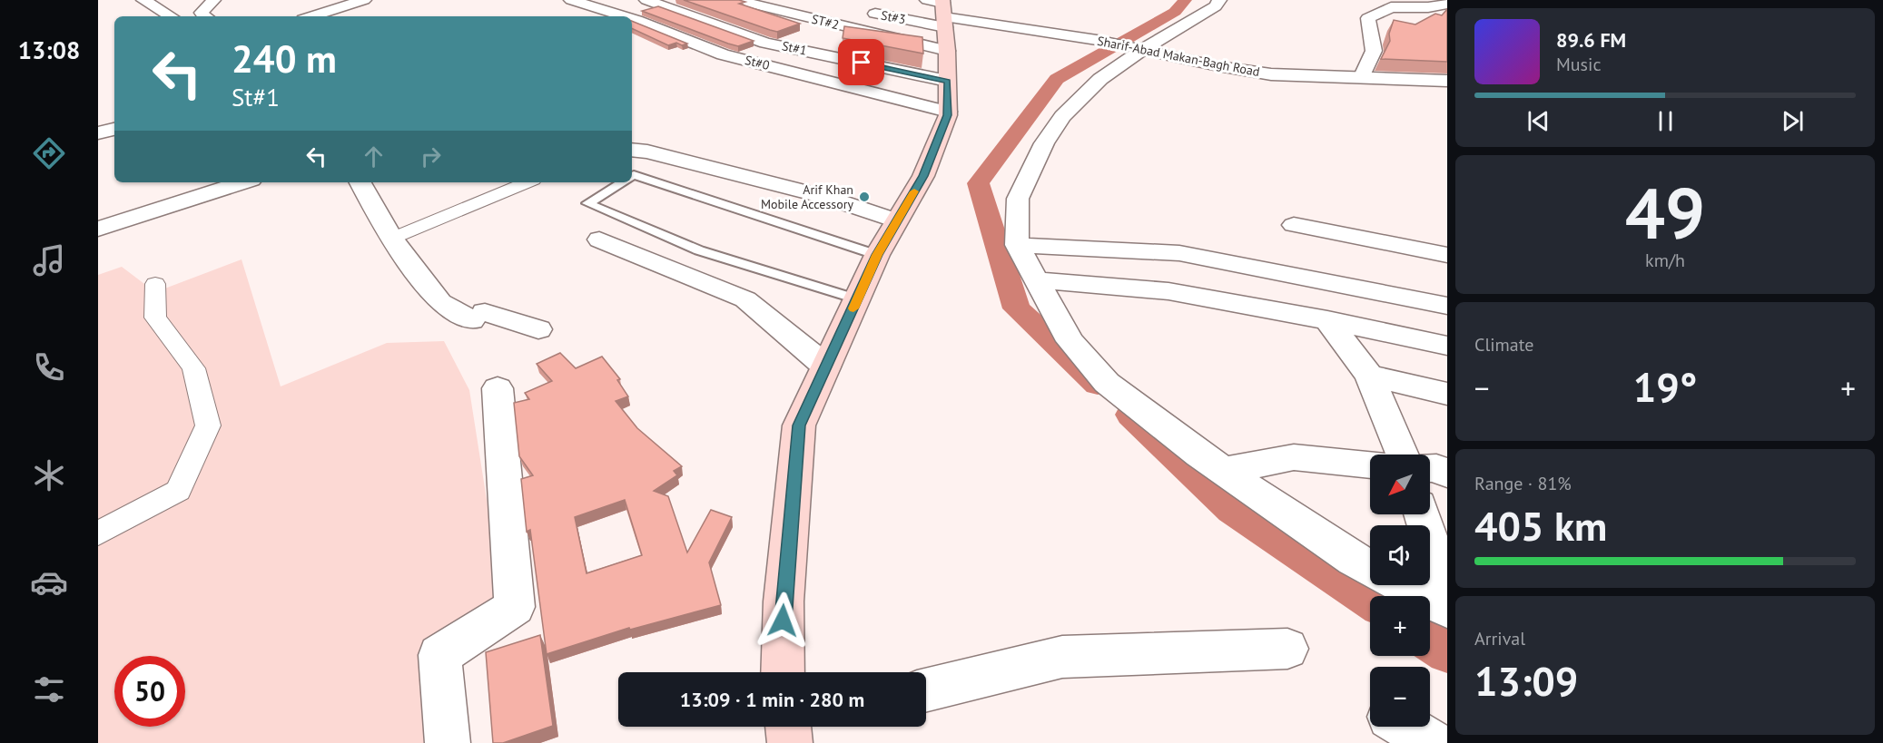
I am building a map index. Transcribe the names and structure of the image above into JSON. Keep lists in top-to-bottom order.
{
  "streets": {
    "street": [
      "St#3",
      "ST#2",
      "St#1",
      "Sharif-Abad Makan-Bagh Road",
      "St#0"
    ]
  },
  "crossings": [
    ["St#3", "ST#2"],
    ["St#3", "Sharif-Abad Makan-Bagh Road"],
    ["ST#2", "Sharif-Abad Makan-Bagh Road"]
  ],
  "places": ["Arif Khan Mobile Accessory"],
  "north": "bottom left",
  "page": {
    "tabs": "13:08",
    "turn": ["240 m", "St#1"],
    "song": ["89.6 FM", "Music"],
    "tile": [
      ["49", "km/h"],
      "Climate",
      ["Range · 81%", "405 km"],
      ["Arrival", "13:09"]
    ],
    "heat": ["−", "19°", "+"],
    "map_buttons": ["+", "−"],
    "limit": "50",
    "trip": "13:09 · 1 min · 280 m"
  }
}
